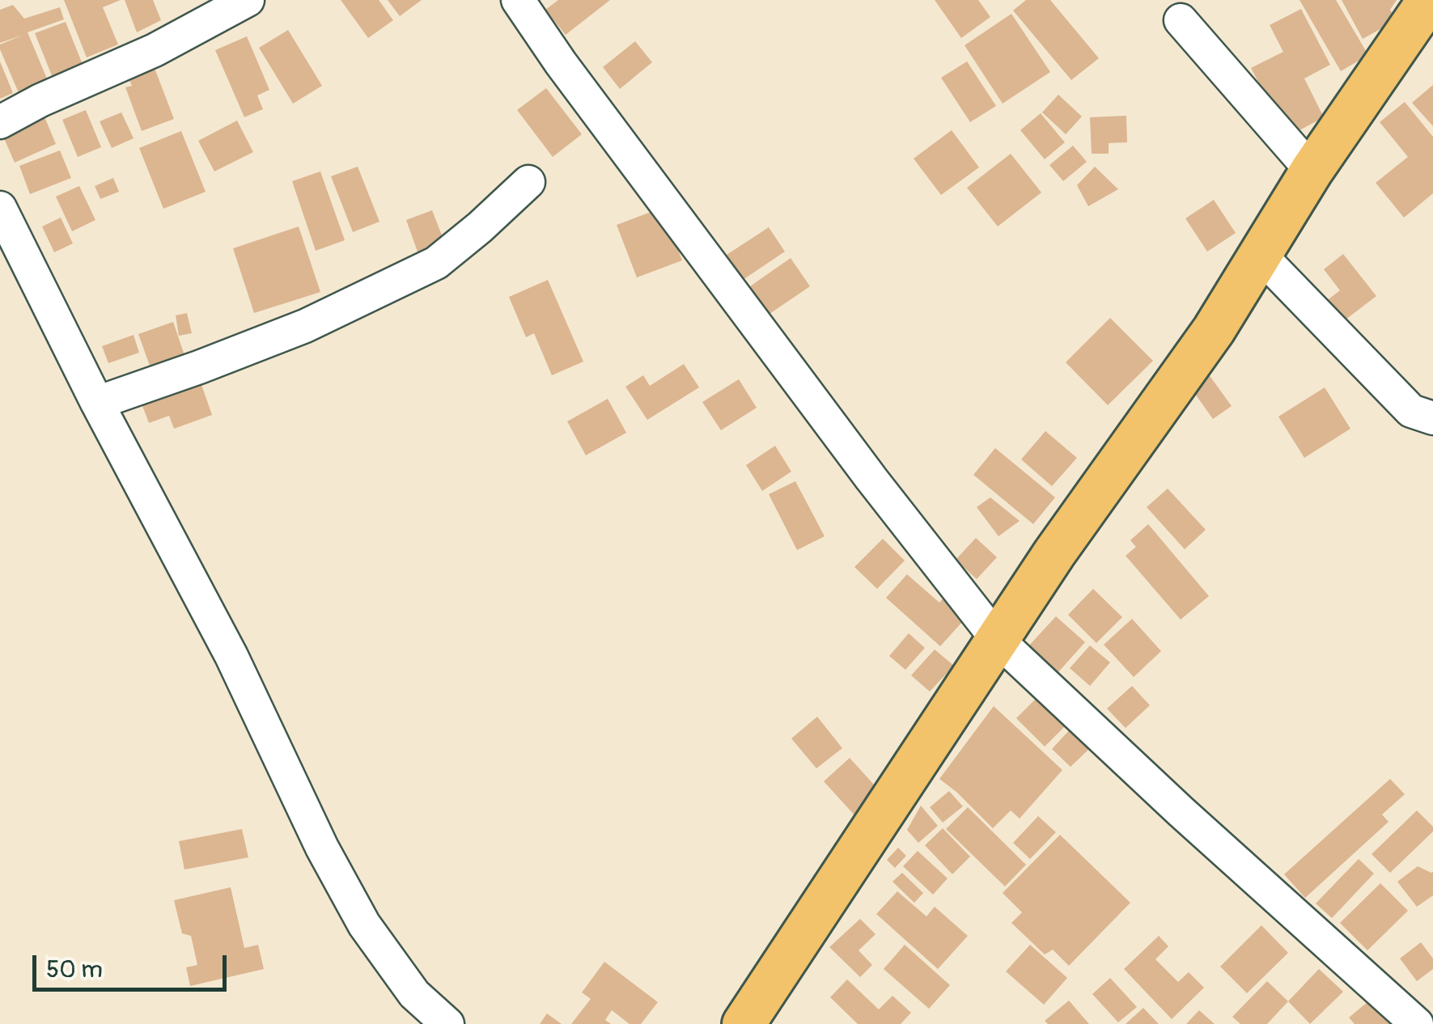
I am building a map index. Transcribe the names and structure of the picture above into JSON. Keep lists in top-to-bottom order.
{
  "scale_bar": "50 m"
}
